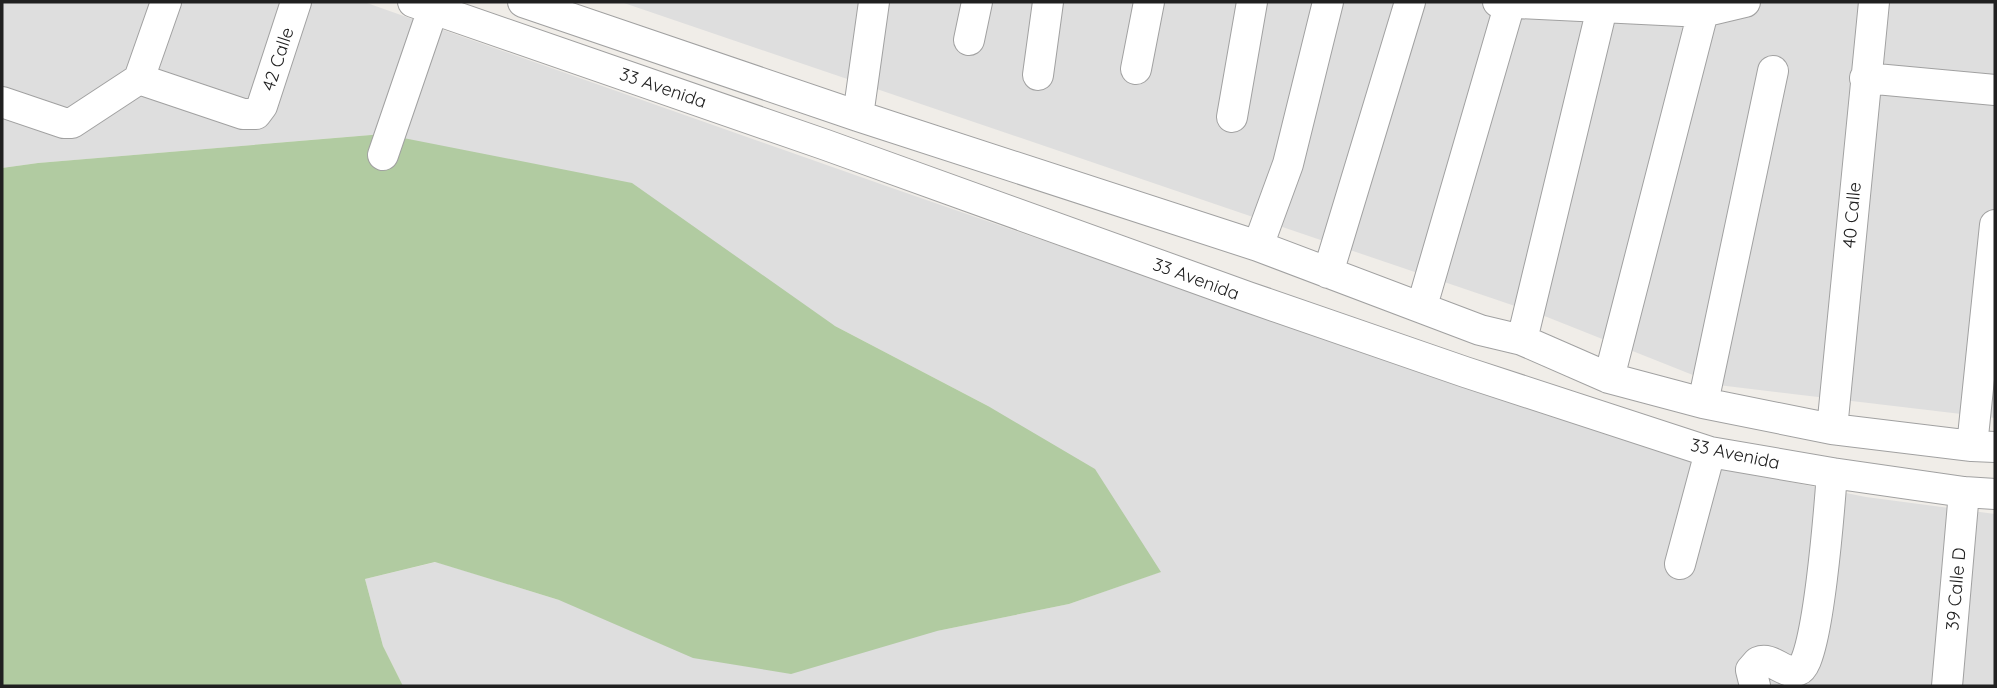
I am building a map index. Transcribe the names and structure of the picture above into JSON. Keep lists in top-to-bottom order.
{
  "streets": {
    "street": [
      "42 Calle",
      "33 Avenida",
      "40 Calle",
      "39 Calle D"
    ]
  },
  "crossings": [
    ["33 Avenida", "40 Calle"],
    ["33 Avenida", "39 Calle D"]
  ]
}
